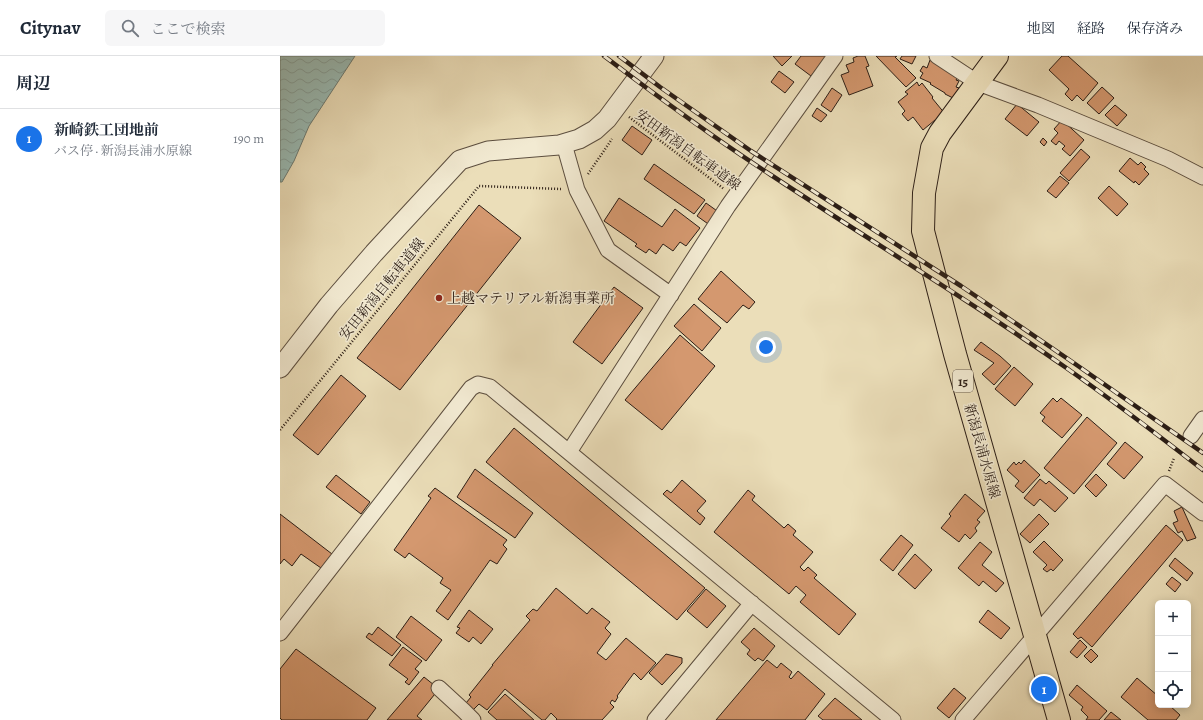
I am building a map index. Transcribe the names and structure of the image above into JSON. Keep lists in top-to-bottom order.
{
  "streets": {
    "main road": ["15", "新潟長浦水原線"],
    "path": ["安田新潟自転車道線"]
  },
  "places": ["上越マテリアル新潟事業所"],
  "page": {
    "header": "Citynav",
    "search": "ここで検索",
    "nav": ["地図", "経路", "保存済み"],
    "heading": "周辺",
    "list": [
      {
        "mark": "1",
        "name": "新崎鉄工団地前",
        "note": "バス停 · 新潟長浦水原線",
        "value": "190 m"
      }
    ],
    "map_buttons": ["+", "−"],
    "pins": "1"
  }
}
